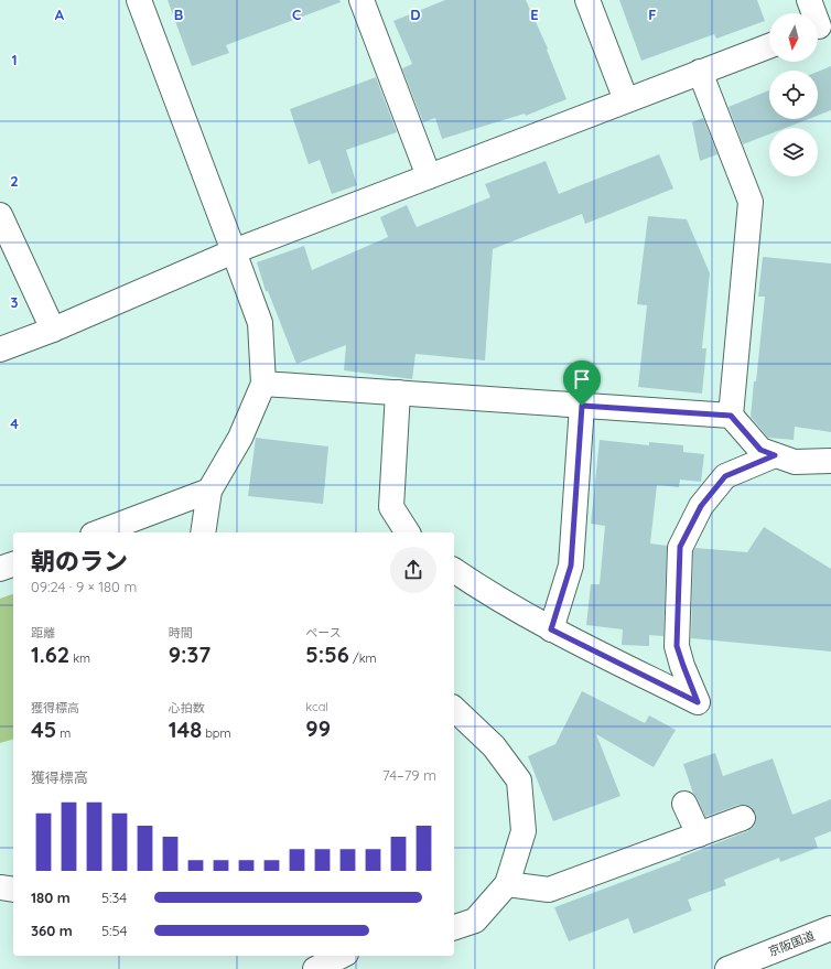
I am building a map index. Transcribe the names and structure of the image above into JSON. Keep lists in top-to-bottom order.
{
  "streets": {
    "main road": ["京阪国道"]
  },
  "north": "bottom",
  "page": {
    "heading": ["朝のラン", "09:24 · 9 × 180 m"],
    "stats": [
      ["距離", "1.62 km"],
      ["時間", "9:37"],
      ["ペース", "5:56 /km"],
      ["獲得標高", "45 m"],
      ["心拍数", "148 bpm"],
      ["kcal", "99"]
    ],
    "chart": ["獲得標高", "74–79 m"],
    "list": [
      {
        "name": "180 m",
        "note": "5:34"
      },
      {
        "name": "360 m",
        "note": "5:54"
      }
    ]
  },
  "grid": {
    "columns": [
      "A",
      "B",
      "C",
      "D",
      "E",
      "F"
    ],
    "rows": [
      "1",
      "2",
      "3",
      "4"
    ]
  }
}
